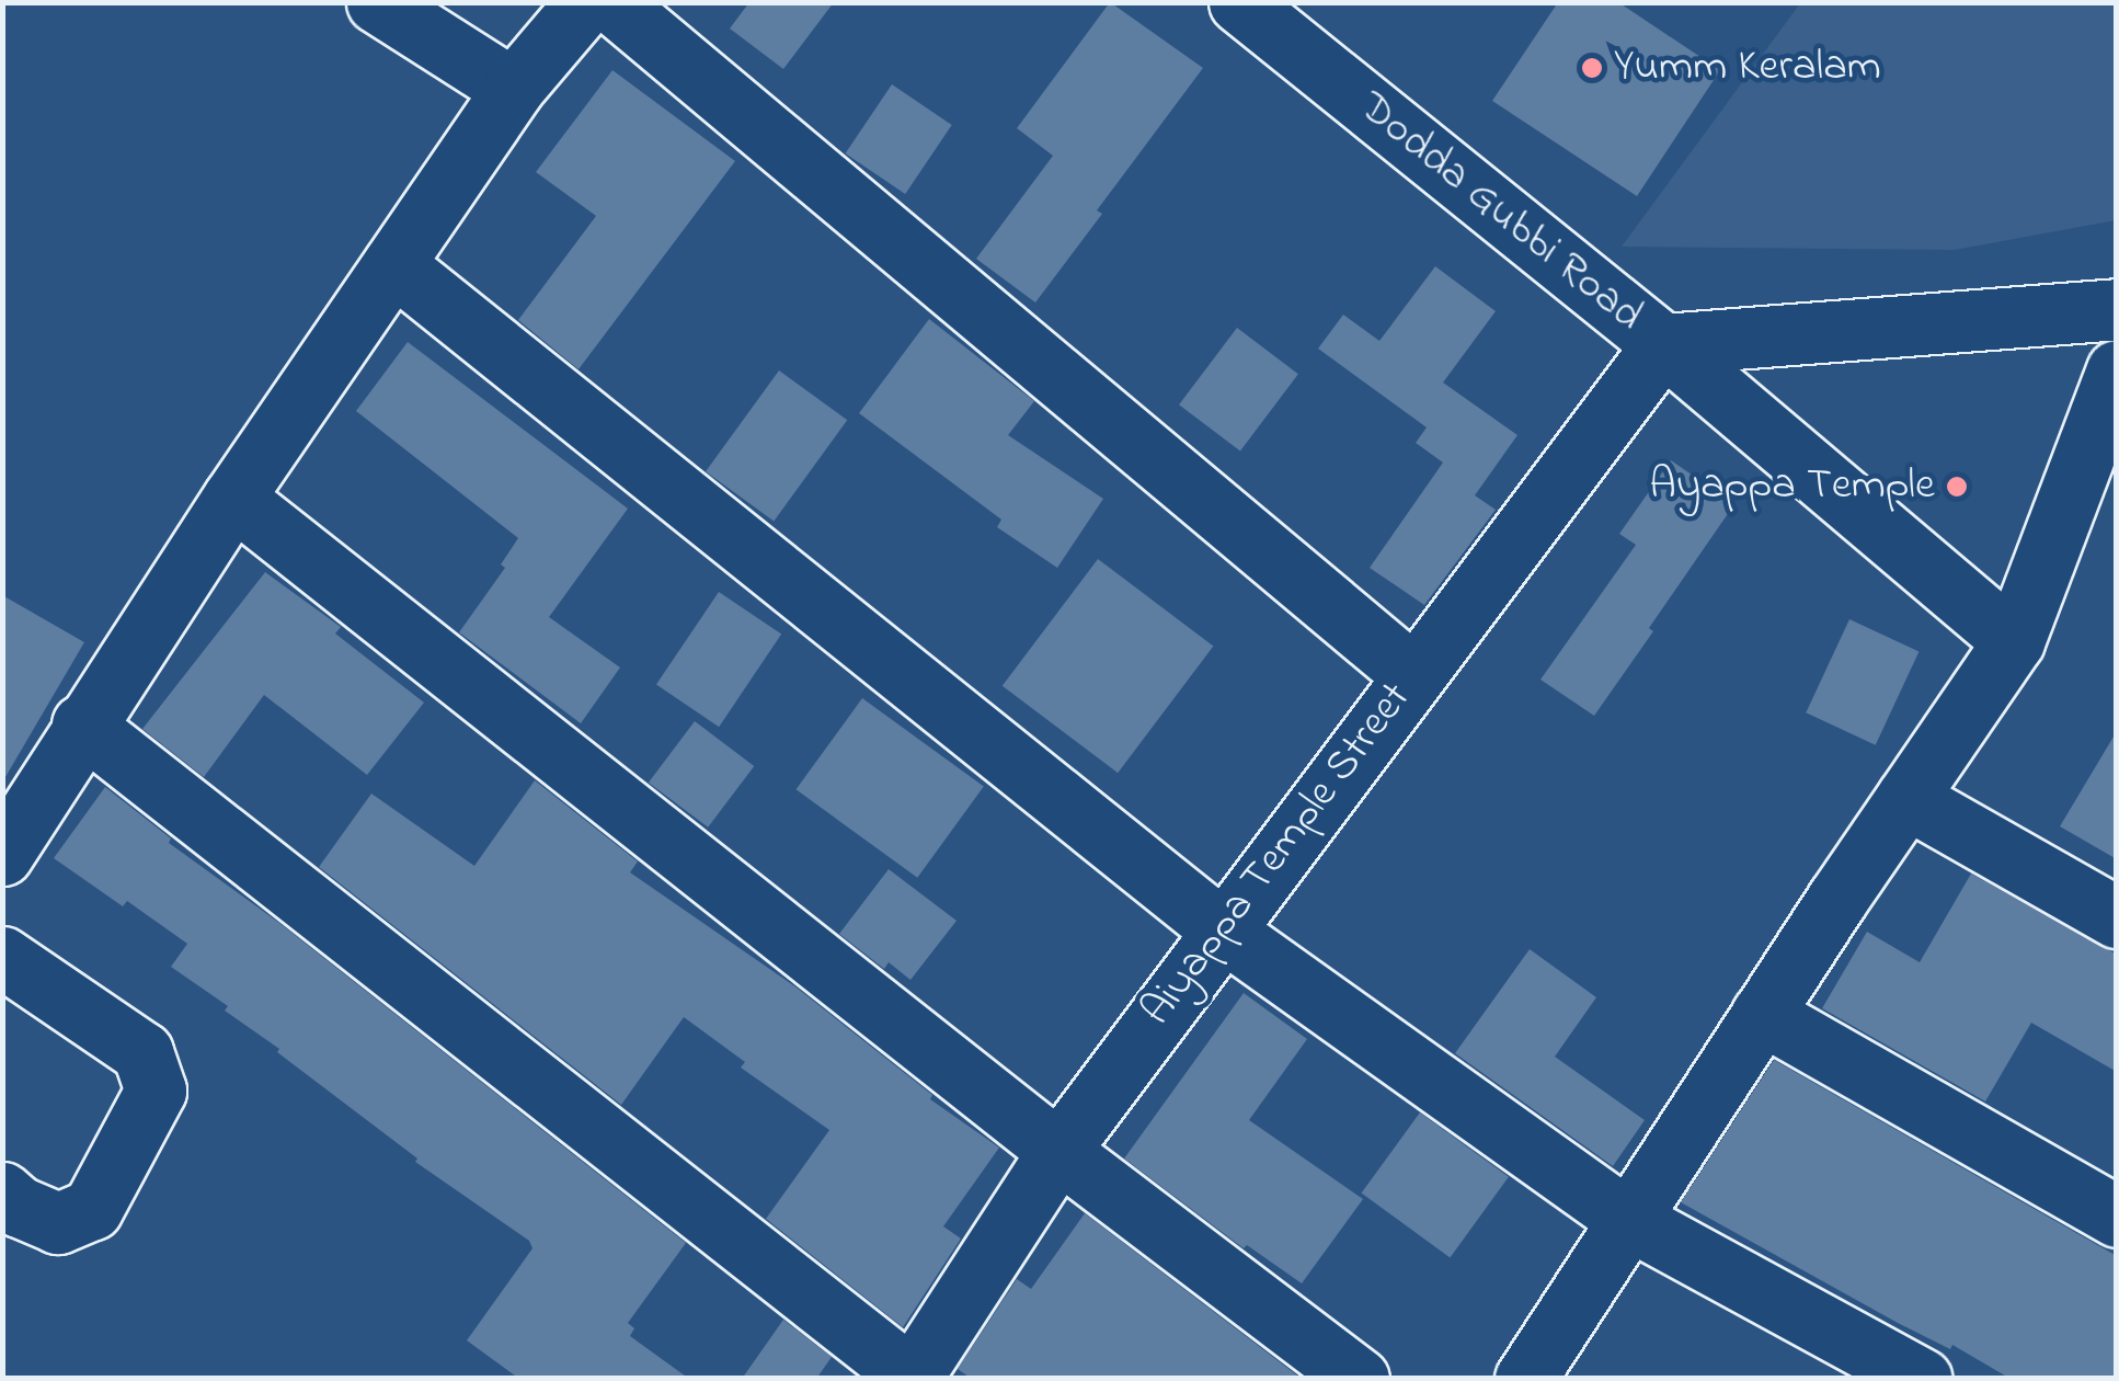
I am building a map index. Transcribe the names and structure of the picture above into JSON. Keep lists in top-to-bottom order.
{
  "streets": {
    "street": ["Dodda Gubbi Road", "Aiyappa Temple Street"]
  },
  "crossings": [
    ["Dodda Gubbi Road", "Aiyappa Temple Street"]
  ],
  "places": ["Yumm Keralam", "Ayappa Temple"]
}
